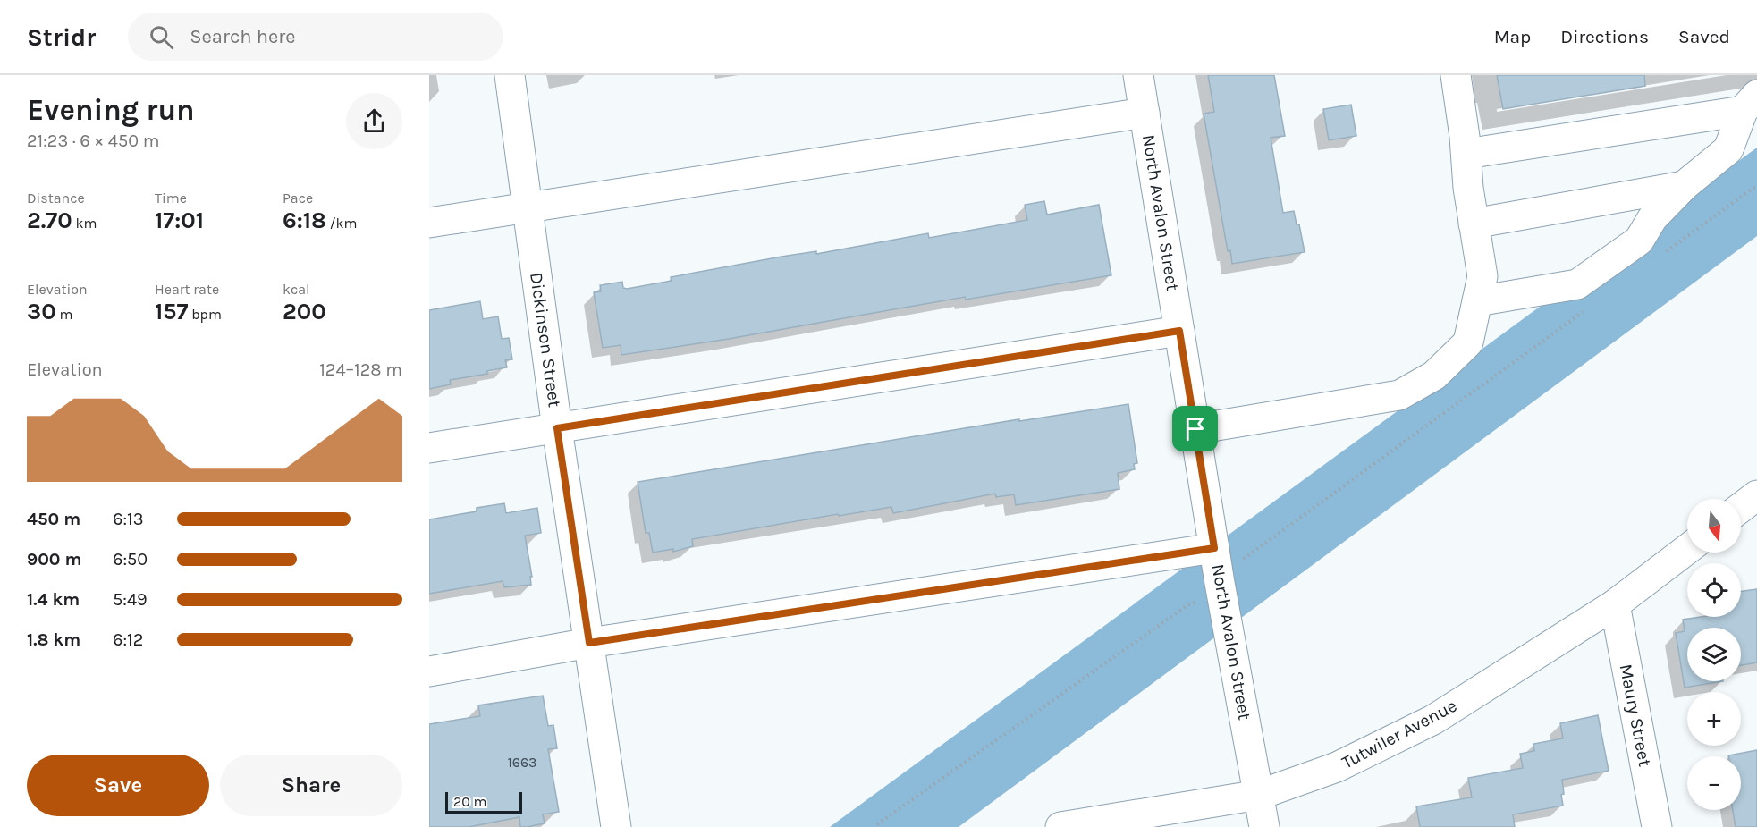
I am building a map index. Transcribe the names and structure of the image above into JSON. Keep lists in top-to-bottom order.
{
  "streets": {
    "street": [
      "North Avalon Street",
      "Dickinson Street",
      "Maury Street",
      "Tutwiler Avenue"
    ]
  },
  "crossings": [
    ["North Avalon Street", "Tutwiler Avenue"],
    ["Maury Street", "Tutwiler Avenue"]
  ],
  "house_numbers": ["1663"],
  "scale_bar": "20 m",
  "north": "bottom",
  "page": {
    "header": "Stridr",
    "search": "Search here",
    "nav": ["Map", "Directions", "Saved"],
    "heading": ["Evening run", "21:23 · 6 × 450 m"],
    "stats": [
      ["Distance", "2.70 km"],
      ["Time", "17:01"],
      ["Pace", "6:18 /km"],
      ["Elevation", "30 m"],
      ["Heart rate", "157 bpm"],
      ["kcal", "200"]
    ],
    "chart": ["Elevation", "124–128 m"],
    "list": [
      {
        "name": "450 m",
        "note": "6:13"
      },
      {
        "name": "900 m",
        "note": "6:50"
      },
      {
        "name": "1.4 km",
        "note": "5:49"
      },
      {
        "name": "1.8 km",
        "note": "6:12"
      }
    ],
    "map_buttons": ["+", "−"],
    "buttons": ["Save", "Share"],
    "scale": "20 m"
  }
}
